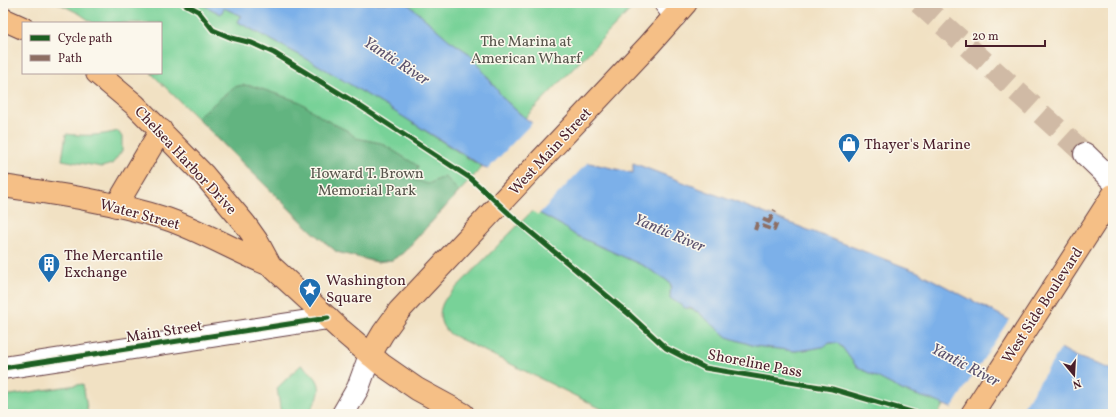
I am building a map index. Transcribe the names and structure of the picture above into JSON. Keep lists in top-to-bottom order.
{
  "streets": {
    "main road": [
      "West Main Street",
      "Chelsea Harbor Drive",
      "Water Street",
      "West Side Boulevard"
    ],
    "street": ["Main Street"],
    "cycle path": ["Shoreline Pass"]
  },
  "crossings": [
    ["West Main Street", "Chelsea Harbor Drive"],
    ["Chelsea Harbor Drive", "Water Street"],
    ["Chelsea Harbor Drive", "Main Street"]
  ],
  "water": ["Yantic River"],
  "parks": ["The Marina at American Wharf", "Howard T. Brown Memorial Park"],
  "places": {
    "shop": ["Thayer's Marine"],
    "building": ["The Mercantile Exchange"],
    "place": ["Washington Square"]
  },
  "legend": ["Cycle path", "Path"],
  "scale_bar": "20 m",
  "north": "bottom"
}
